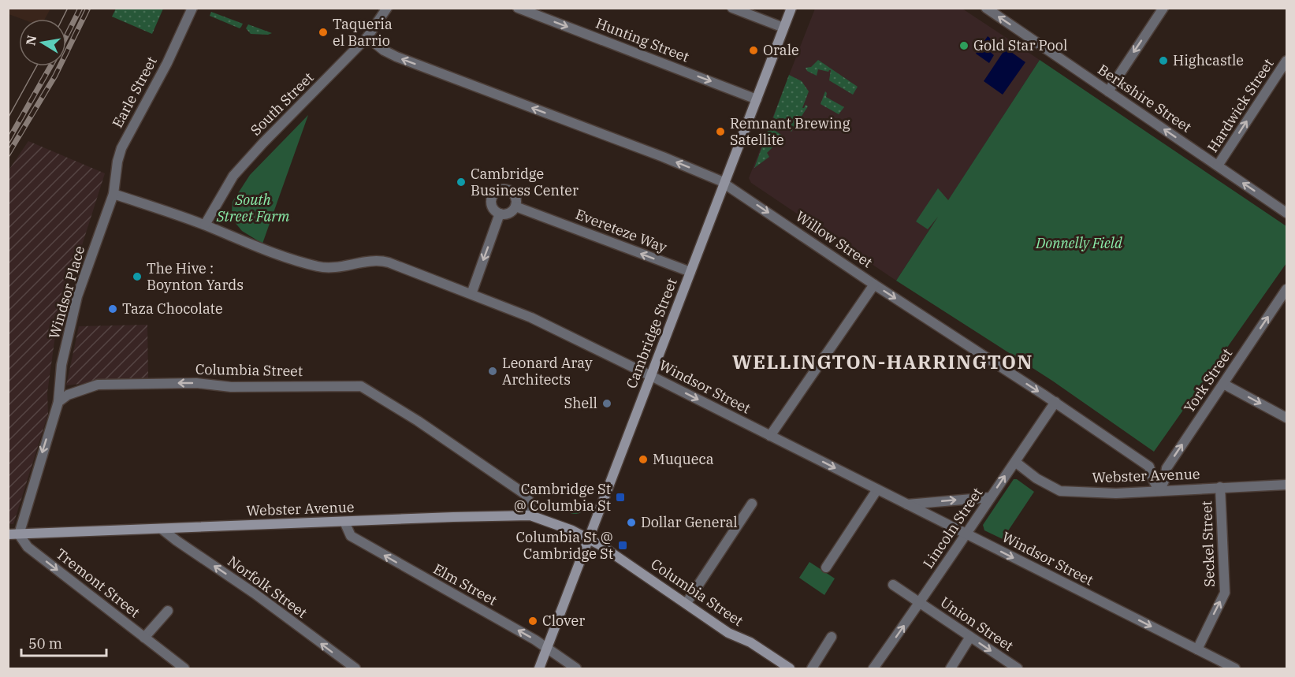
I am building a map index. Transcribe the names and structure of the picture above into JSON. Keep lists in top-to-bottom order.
{
  "streets": {
    "main road": ["Cambridge Street", "Columbia Street", "Webster Avenue"],
    "street": [
      "Hunting Street",
      "Earle Street",
      "Berkshire Street",
      "South Street",
      "Hardwick Street",
      "Evereteze Way",
      "Willow Street",
      "Windsor Place",
      "York Street",
      "Windsor Street",
      "Lincoln Street",
      "Seckel Street",
      "Tremont Street",
      "Elm Street",
      "Norfolk Street",
      "Union Street"
    ]
  },
  "crossings": [
    ["Hunting Street", "Cambridge Street"],
    ["Earle Street", "Windsor Place"],
    ["Earle Street", "Windsor Street"],
    ["Berkshire Street", "Hardwick Street"],
    ["South Street", "Willow Street"],
    ["South Street", "Windsor Street"],
    ["Evereteze Way", "Cambridge Street"],
    ["Willow Street", "Cambridge Street"],
    ["Willow Street", "York Street"],
    ["Willow Street", "Webster Avenue"],
    ["Willow Street", "Lincoln Street"],
    ["Windsor Place", "Columbia Street"],
    ["Windsor Place", "Windsor Street"],
    ["Cambridge Street", "Columbia Street"],
    ["Cambridge Street", "Windsor Street"],
    ["Cambridge Street", "Webster Avenue"],
    ["Cambridge Street", "Elm Street"],
    ["Columbia Street", "Webster Avenue"],
    ["York Street", "Webster Avenue"],
    ["Windsor Street", "Lincoln Street"],
    ["Windsor Street", "Seckel Street"],
    ["Webster Avenue", "Lincoln Street"],
    ["Webster Avenue", "Seckel Street"],
    ["Webster Avenue", "Tremont Street"],
    ["Webster Avenue", "Elm Street"],
    ["Webster Avenue", "Norfolk Street"],
    ["Lincoln Street", "Union Street"]
  ],
  "one_way": [
    "Hunting Street",
    "Berkshire Street",
    "Hardwick Street",
    "Evereteze Way",
    "Columbia Street",
    "York Street",
    "Windsor Street",
    "Seckel Street",
    "Tremont Street",
    "Elm Street",
    "Norfolk Street",
    "Union Street"
  ],
  "districts": ["WELLINGTON-HARRINGTON"],
  "parks": ["South Street Farm", "Donnelly Field"],
  "places": {
    "other": [
      "Taqueria el Barrio",
      "Gold Star Pool",
      "Orale",
      "Highcastle",
      "Remnant Brewing Satellite",
      "Cambridge Business Center",
      "The Hive : Boynton Yards",
      "Taza Chocolate",
      "Leonard Aray Architects",
      "Shell",
      "Muqueca",
      "Dollar General",
      "Clover"
    ],
    "transit": ["Cambridge St @ Columbia St", "Columbia St @ Cambridge St"]
  },
  "scale_bar": "50 m",
  "north": "left"
}
